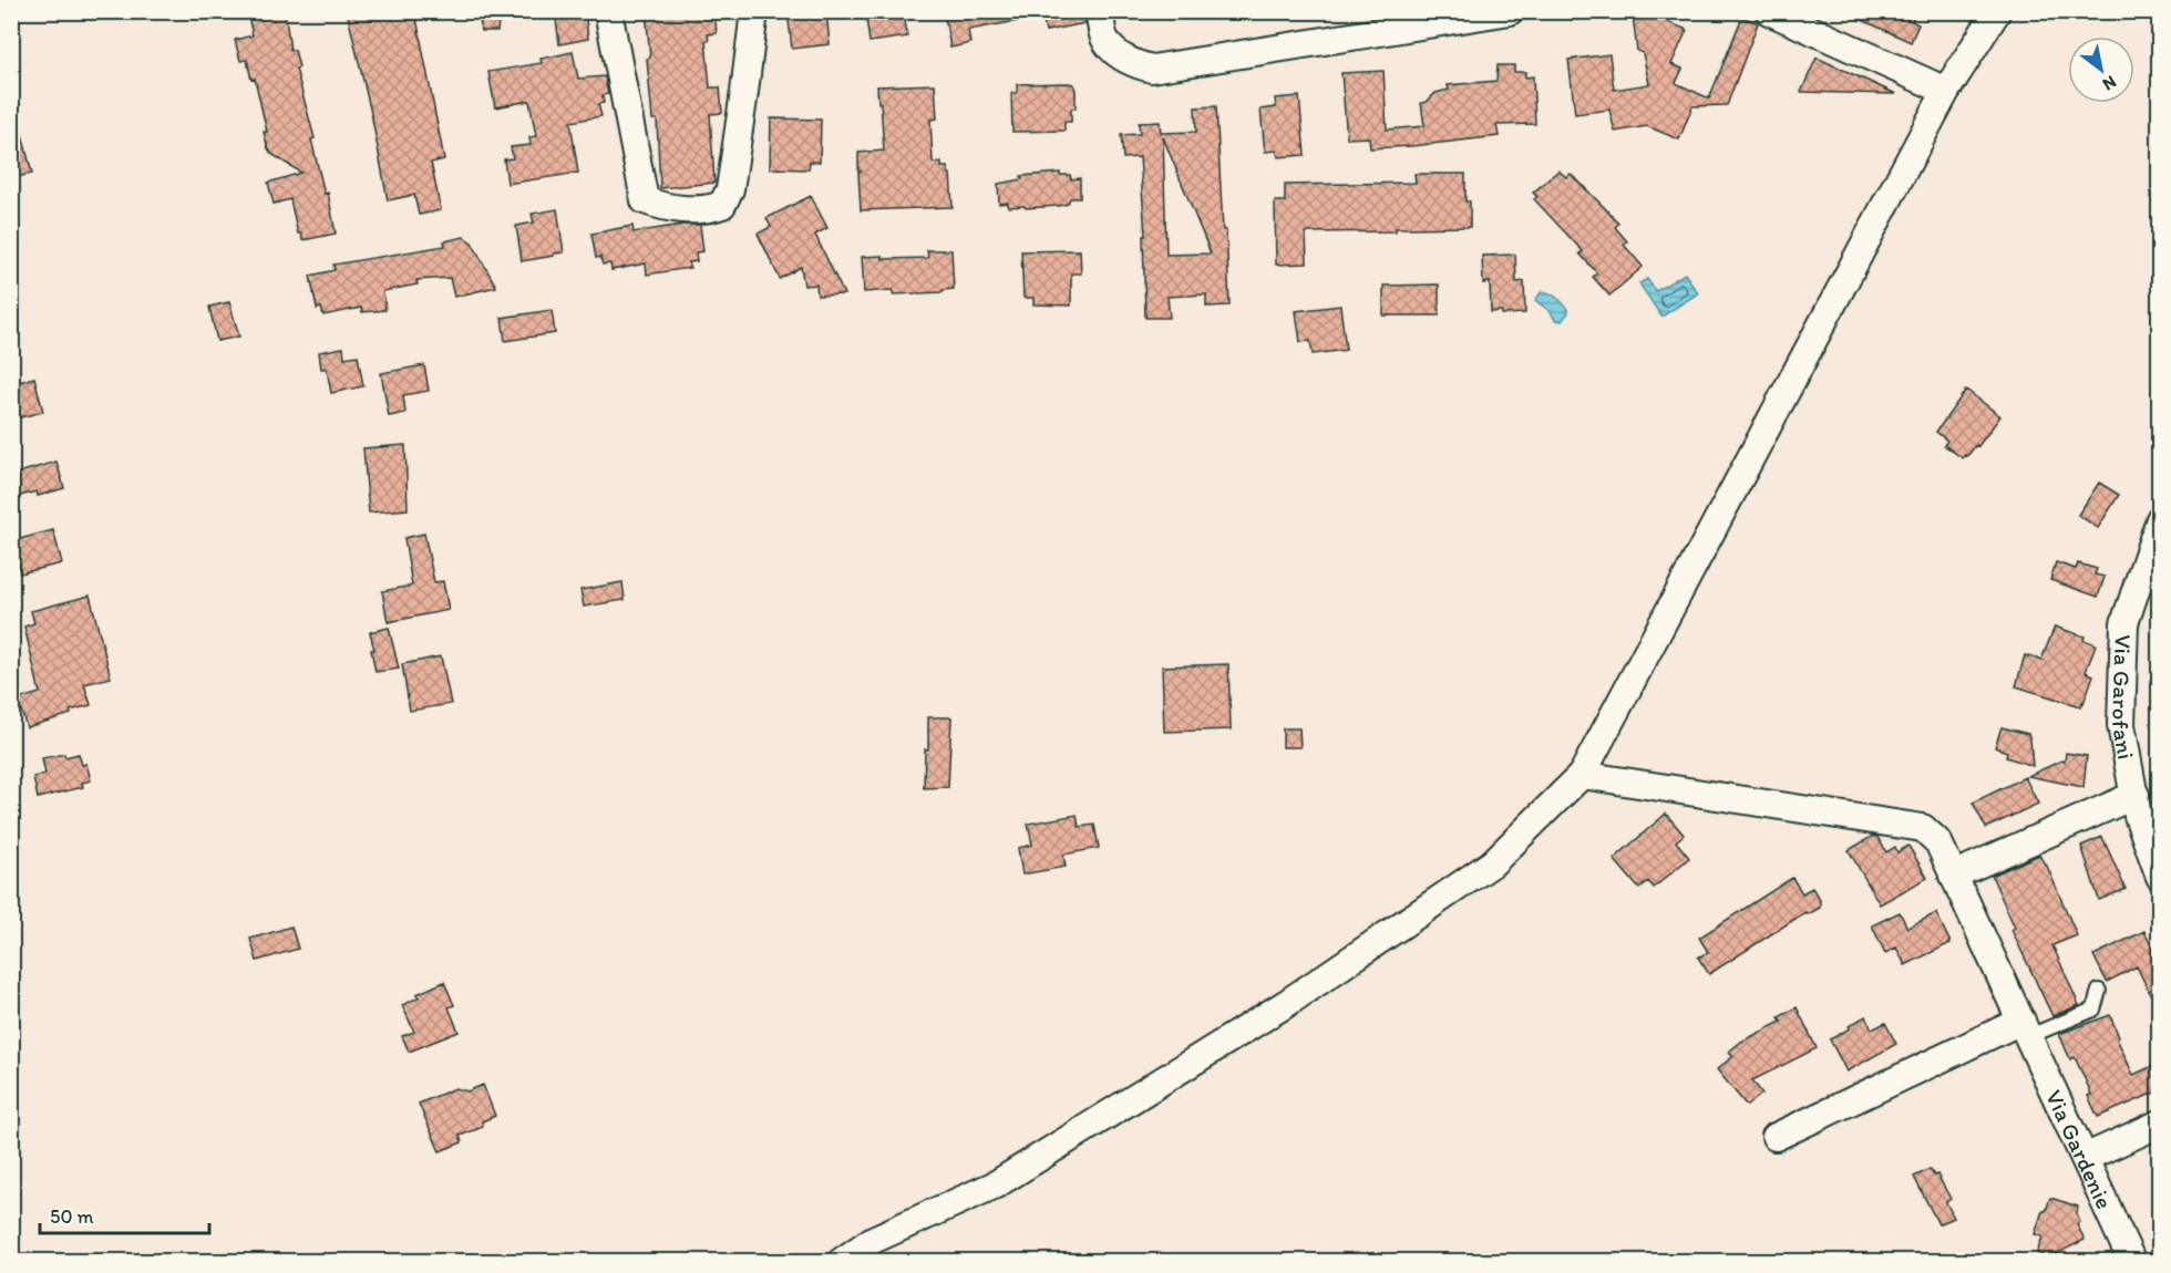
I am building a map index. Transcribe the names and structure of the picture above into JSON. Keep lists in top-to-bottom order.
{
  "streets": {
    "street": ["Via Garofani", "Via Gardenie"]
  },
  "scale_bar": "50 m",
  "north": "bottom right"
}
